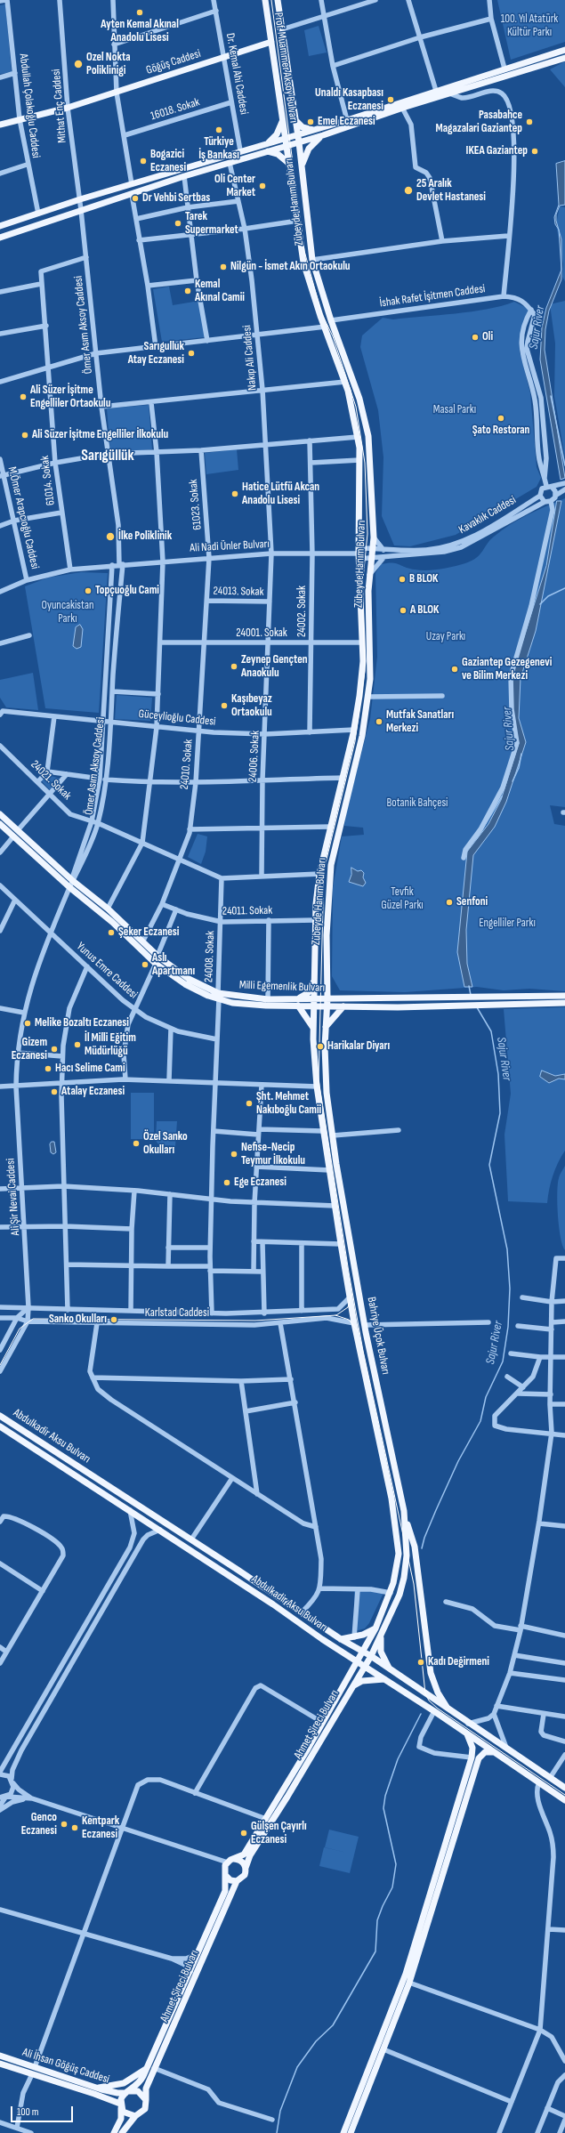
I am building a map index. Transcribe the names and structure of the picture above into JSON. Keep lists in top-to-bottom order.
{
  "streets": {
    "main road": [
      "Göğüş Caddesi",
      "Prof. Muammer Aksoy Bulvarı",
      "Zübeyde Hanım Bulvarı",
      "Milli Egemenlik Bulvarı",
      "Bahriye Üçok Bulvarı",
      "Abdulkadir Aksu Bulvarı",
      "Ahmet Şireci Bulvarı",
      "Ali İhsan Göğüş Caddesi"
    ],
    "street": [
      "Dr. Kemal Ahi Caddesi",
      "Abdullah Çolakoğlu Caddesi",
      "Mithat Enç Caddesi",
      "16018. Sokak",
      "İshak Rafet İşitmen Caddesi",
      "Ömer Asım Aksoy Caddesi",
      "Nakıp Ali Caddesi",
      "61014. Sokak",
      "61023. Sokak",
      "Kavaklık Caddesi",
      "M.Ömer Arapcıoğlu Caddesi",
      "Ali Nadi Ünler Bulvarı",
      "24013. Sokak",
      "24002. Sokak",
      "24001. Sokak",
      "Güceylioğlu Caddesi",
      "24006. Sokak",
      "24010. Sokak",
      "24021. Sokak",
      "24011. Sokak",
      "24008. Sokak",
      "Yunus Emre Caddesi",
      "Ali Şir Nevai Caddesi",
      "Karlstad Caddesi"
    ]
  },
  "crossings": [
    ["Göğüş Caddesi", "Prof. Muammer Aksoy Bulvarı"],
    ["Göğüş Caddesi", "Dr. Kemal Ahi Caddesi"],
    ["Göğüş Caddesi", "Abdullah Çolakoğlu Caddesi"],
    ["Göğüş Caddesi", "Mithat Enç Caddesi"],
    ["Prof. Muammer Aksoy Bulvarı", "Zübeyde Hanım Bulvarı"],
    ["Dr. Kemal Ahi Caddesi", "16018. Sokak"],
    ["Mithat Enç Caddesi", "Ömer Asım Aksoy Caddesi"],
    ["Zübeyde Hanım Bulvarı", "İshak Rafet İşitmen Caddesi"],
    ["Zübeyde Hanım Bulvarı", "Kavaklık Caddesi"],
    ["Zübeyde Hanım Bulvarı", "Ali Nadi Ünler Bulvarı"],
    ["Zübeyde Hanım Bulvarı", "24001. Sokak"],
    ["Zübeyde Hanım Bulvarı", "Güceylioğlu Caddesi"],
    ["Zübeyde Hanım Bulvarı", "24011. Sokak"],
    ["Zübeyde Hanım Bulvarı", "Milli Egemenlik Bulvarı"],
    ["Zübeyde Hanım Bulvarı", "Bahriye Üçok Bulvarı"],
    ["İshak Rafet İşitmen Caddesi", "Kavaklık Caddesi"],
    ["Ömer Asım Aksoy Caddesi", "Ali Nadi Ünler Bulvarı"],
    ["Ömer Asım Aksoy Caddesi", "Güceylioğlu Caddesi"],
    ["Ömer Asım Aksoy Caddesi", "24021. Sokak"],
    ["Ömer Asım Aksoy Caddesi", "Milli Egemenlik Bulvarı"],
    ["Ömer Asım Aksoy Caddesi", "Ali Şir Nevai Caddesi"],
    ["Nakıp Ali Caddesi", "Ali Nadi Ünler Bulvarı"],
    ["Nakıp Ali Caddesi", "24006. Sokak"],
    ["61014. Sokak", "Ali Nadi Ünler Bulvarı"],
    ["61023. Sokak", "Ali Nadi Ünler Bulvarı"],
    ["61023. Sokak", "24010. Sokak"],
    ["Kavaklık Caddesi", "Ali Nadi Ünler Bulvarı"],
    ["M.Ömer Arapcıoğlu Caddesi", "Ali Nadi Ünler Bulvarı"],
    ["Ali Nadi Ünler Bulvarı", "24002. Sokak"],
    ["Ali Nadi Ünler Bulvarı", "24006. Sokak"],
    ["Ali Nadi Ünler Bulvarı", "24010. Sokak"],
    ["24013. Sokak", "24006. Sokak"],
    ["24013. Sokak", "24010. Sokak"],
    ["24002. Sokak", "24001. Sokak"],
    ["24002. Sokak", "Güceylioğlu Caddesi"],
    ["24001. Sokak", "24006. Sokak"],
    ["24001. Sokak", "24010. Sokak"],
    ["Güceylioğlu Caddesi", "24006. Sokak"],
    ["Güceylioğlu Caddesi", "24010. Sokak"],
    ["24010. Sokak", "24021. Sokak"],
    ["24010. Sokak", "24011. Sokak"],
    ["24010. Sokak", "Milli Egemenlik Bulvarı"],
    ["24021. Sokak", "24008. Sokak"],
    ["24011. Sokak", "24008. Sokak"],
    ["24008. Sokak", "Yunus Emre Caddesi"],
    ["24008. Sokak", "Milli Egemenlik Bulvarı"],
    ["24008. Sokak", "Karlstad Caddesi"],
    ["Yunus Emre Caddesi", "Ali Şir Nevai Caddesi"],
    ["Milli Egemenlik Bulvarı", "Ali Şir Nevai Caddesi"],
    ["Milli Egemenlik Bulvarı", "Bahriye Üçok Bulvarı"],
    ["Ali Şir Nevai Caddesi", "Karlstad Caddesi"],
    ["Karlstad Caddesi", "Bahriye Üçok Bulvarı"],
    ["Bahriye Üçok Bulvarı", "Abdulkadir Aksu Bulvarı"],
    ["Bahriye Üçok Bulvarı", "Ahmet Şireci Bulvarı"],
    ["Abdulkadir Aksu Bulvarı", "Ahmet Şireci Bulvarı"],
    ["Ahmet Şireci Bulvarı", "Ali İhsan Göğüş Caddesi"]
  ],
  "districts": ["Sarıgüllük"],
  "water": ["Sajur River"],
  "parks": [
    "100. Yıl Atatürk Kültür Parkı",
    "Masal Parkı",
    "Oyuncakistan Parkı",
    "Uzay Parkı",
    "Botanik Bahçesi",
    "Tevfik Güzel Parkı",
    "Engelliler Parkı"
  ],
  "places": [
    "Ayten Kemal Akınal Anadolu Lisesi",
    "Ozel Nokta Poliklinigi",
    "Unaldı Kasapbası Eczanesi",
    "Emel Eczanesi",
    "Pasabahce Magazalari Gaziantep",
    "Türkiye İş Bankası",
    "IKEA Gaziantep",
    "Bogazici Eczanesi",
    "Oli Center Market",
    "25 Aralık Devlet Hastanesi",
    "Dr Vehbi Sertbas",
    "Tarek Supermarket",
    "Nilgün - İsmet Akın Ortaokulu",
    "Kemal Akınal Camii",
    "Oli",
    "Sarıgulluk Atay Eczanesi",
    "Ali Süzer İşitme Engelliler Ortaokulu",
    "Şato Restoran",
    "Ali Süzer İşitme Engelliler İlkokulu",
    "Hatice Lütfü Akcan Anadolu Lisesi",
    "İlke Poliklinik",
    "B BLOK",
    "Topçuoğlu Cami",
    "A BLOK",
    "Zeynep Gençten Anaokulu",
    "Gaziantep Gezegenevi ve Bilim Merkezi",
    "Kaşıbeyaz Ortaokulu",
    "Mutfak Sanatları Merkezi",
    "Senfoni",
    "Şeker Eczanesi",
    "Aslı Apartmanı",
    "Melike Bozaltı Eczanesi",
    "İl Milli Eğitim Müdürlüğü",
    "Harikalar Diyarı",
    "Gizem Eczanesi",
    "Hacı Selime Cami",
    "Atalay Eczanesi",
    "Şht. Mehmet Nakıboğlu Camii",
    "Özel Sanko Okulları",
    "Nefise-Necip Teymur İlkokulu",
    "Ege Eczanesi",
    "Sanko Okulları",
    "Kadı Değirmeni",
    "Genco Eczanesi",
    "Kentpark Eczanesi",
    "Gülşen Çayırlı Eczanesi"
  ],
  "scale_bar": "100 m"
}
